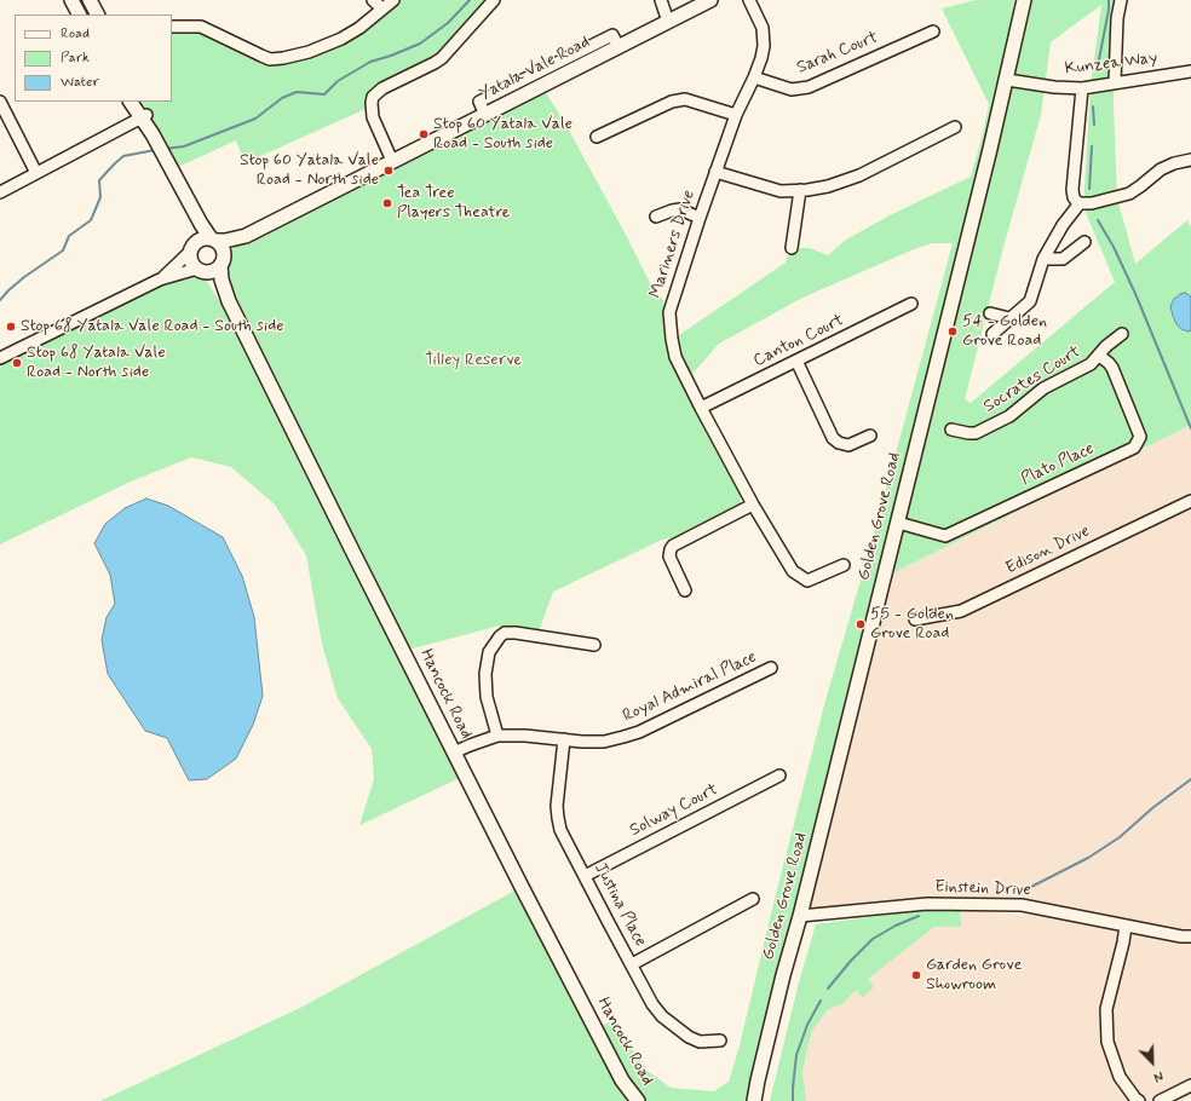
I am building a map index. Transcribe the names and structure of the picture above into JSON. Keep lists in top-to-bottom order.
{
  "streets": {
    "main road": ["Yatala Vale Road", "Golden Grove Road", "Hancock Road"],
    "street": [
      "Sarah Court",
      "Kunzea Way",
      "Mariners Drive",
      "Canton Court",
      "Socrates Court",
      "Plato Place",
      "Edison Drive",
      "Royal Admiral Place",
      "Solway Court",
      "Einstein Drive",
      "Justina Place"
    ]
  },
  "crossings": [
    ["Sarah Court", "Mariners Drive"],
    ["Kunzea Way", "Golden Grove Road"],
    ["Yatala Vale Road", "Hancock Road"],
    ["Mariners Drive", "Canton Court"],
    ["Socrates Court", "Plato Place"],
    ["Plato Place", "Golden Grove Road"],
    ["Golden Grove Road", "Einstein Drive"],
    ["Royal Admiral Place", "Hancock Road"],
    ["Royal Admiral Place", "Justina Place"],
    ["Solway Court", "Justina Place"]
  ],
  "parks": ["Tilley Reserve"],
  "places": [
    "Stop 60 Yatala Vale Road - South side",
    "Stop 60 Yatala Vale Road - North side",
    "Tea Tree Players Theatre",
    "Stop 68 Yatala Vale Road - South side",
    "54 - Golden Grove Road",
    "Stop 68 Yatala Vale Road - North side",
    "55 - Golden Grove Road",
    "Garden Grove Showroom"
  ],
  "legend": ["Road", "Park", "Water"],
  "north": "bottom right"
}
